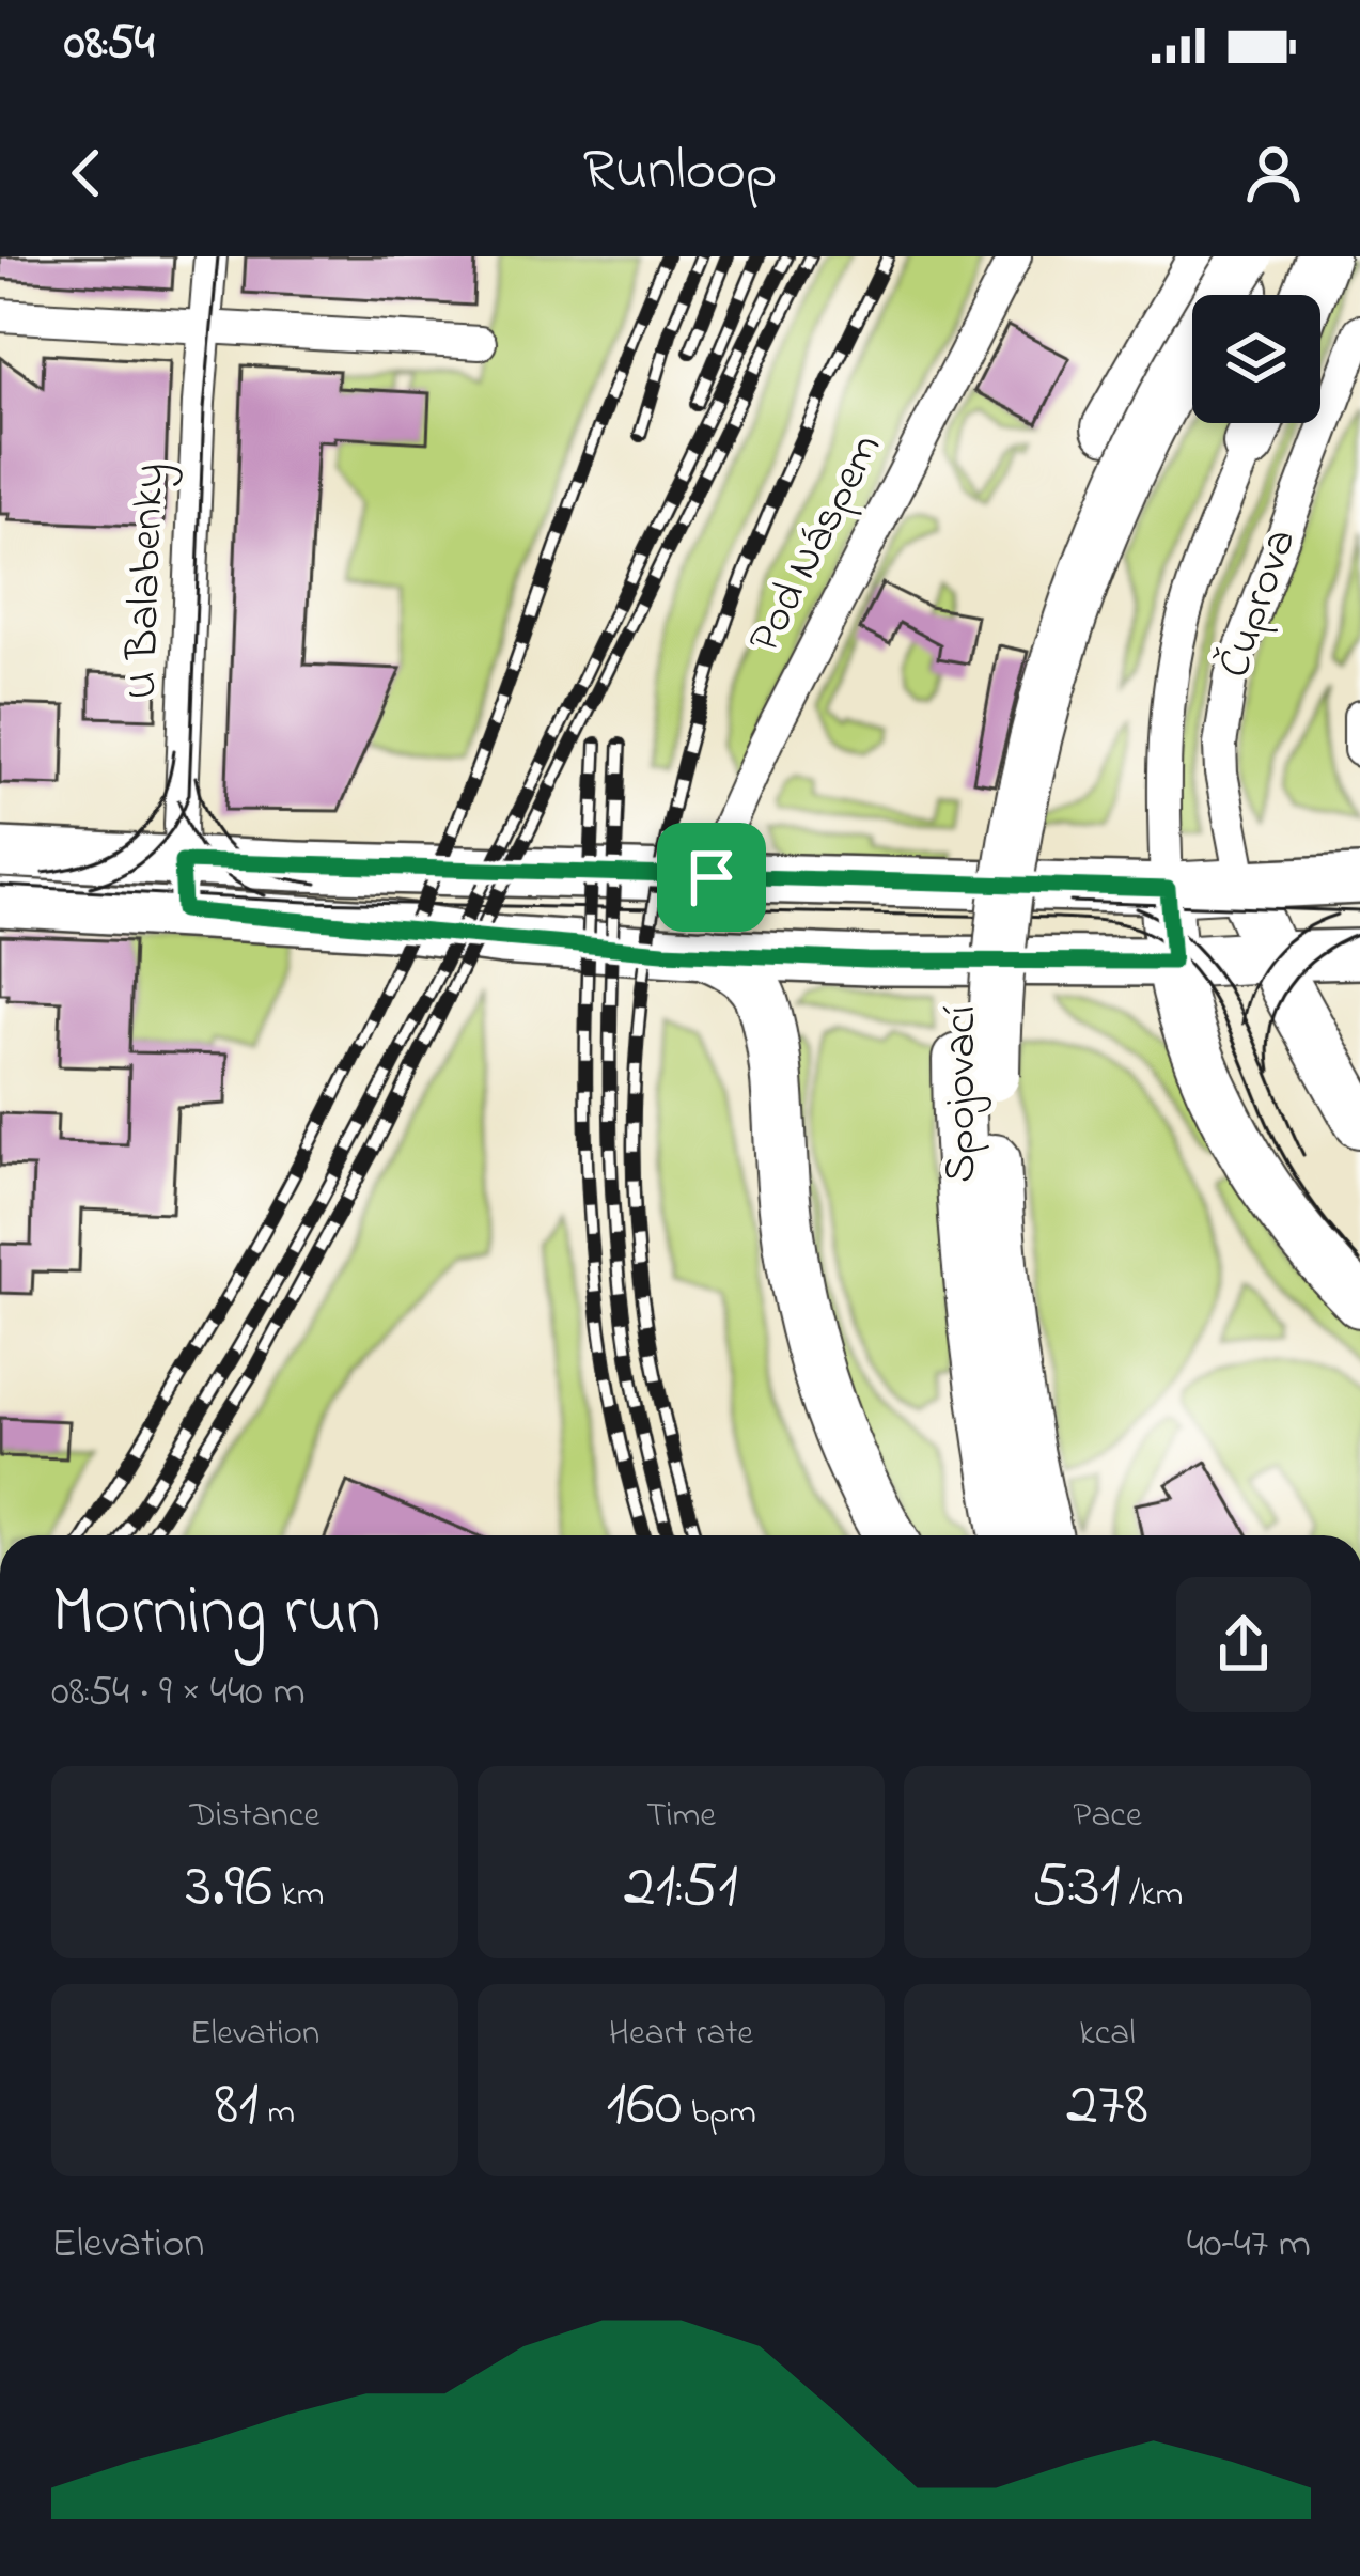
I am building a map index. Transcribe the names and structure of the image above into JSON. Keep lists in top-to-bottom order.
{
  "streets": {
    "main road": ["Spojovací"],
    "street": ["Pod Náspem", "U Balabenky", "Čuprova"]
  },
  "page": {
    "status": "08:54",
    "header": "Runloop",
    "heading": ["Morning run", "08:54 · 9 × 440 m"],
    "stats": [
      ["Distance", "3.96 km"],
      ["Time", "21:51"],
      ["Pace", "5:31 /km"],
      ["Elevation", "81 m"],
      ["Heart rate", "160 bpm"],
      ["kcal", "278"]
    ],
    "chart": ["Elevation", "40–47 m"]
  }
}
